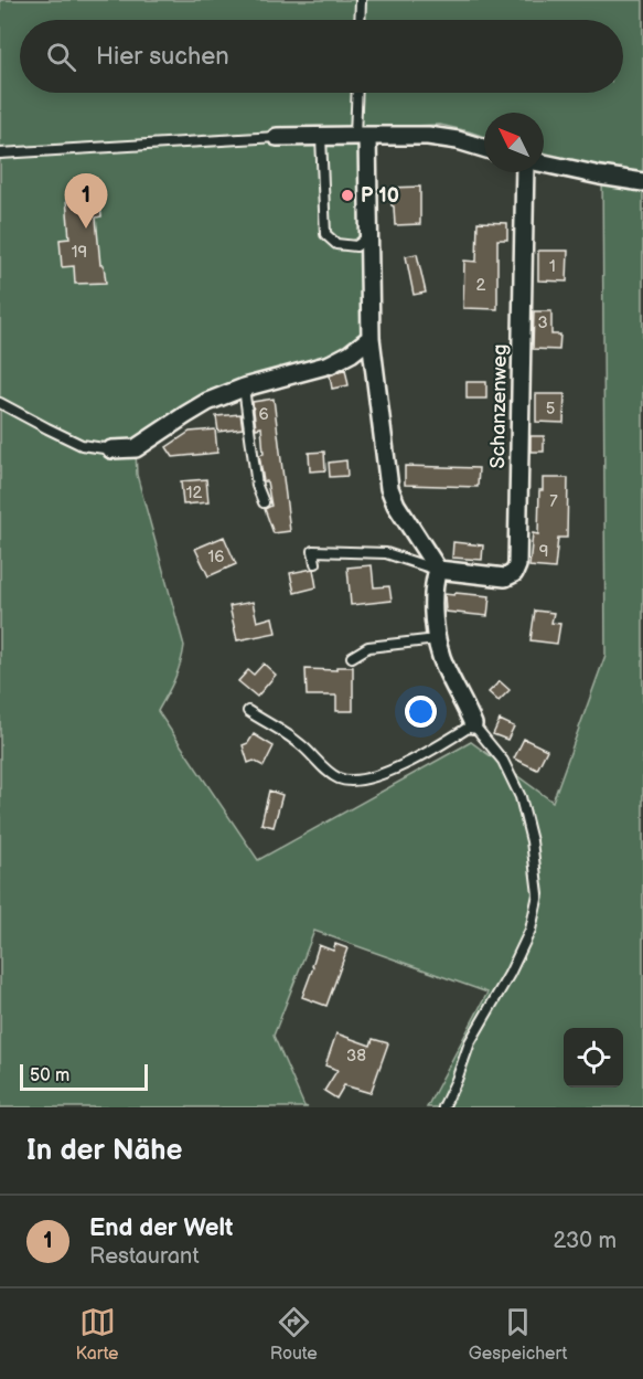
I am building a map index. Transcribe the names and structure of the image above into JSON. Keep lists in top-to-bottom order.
{
  "streets": {
    "street": ["Schanzenweg"]
  },
  "places": ["P 10"],
  "house_numbers": [
    "19",
    "1",
    "2",
    "3",
    "5",
    "6",
    "12",
    "7",
    "9",
    "16",
    "38"
  ],
  "scale_bar": "50 m",
  "north": "top left",
  "page": {
    "search": "Hier suchen",
    "pins": "1",
    "scale": "50 m",
    "heading": "In der Nähe",
    "list": [
      {
        "mark": "1",
        "name": "End der Welt",
        "note": "Restaurant",
        "value": "230 m"
      }
    ],
    "nav": ["Karte", "Route", "Gespeichert"]
  }
}
